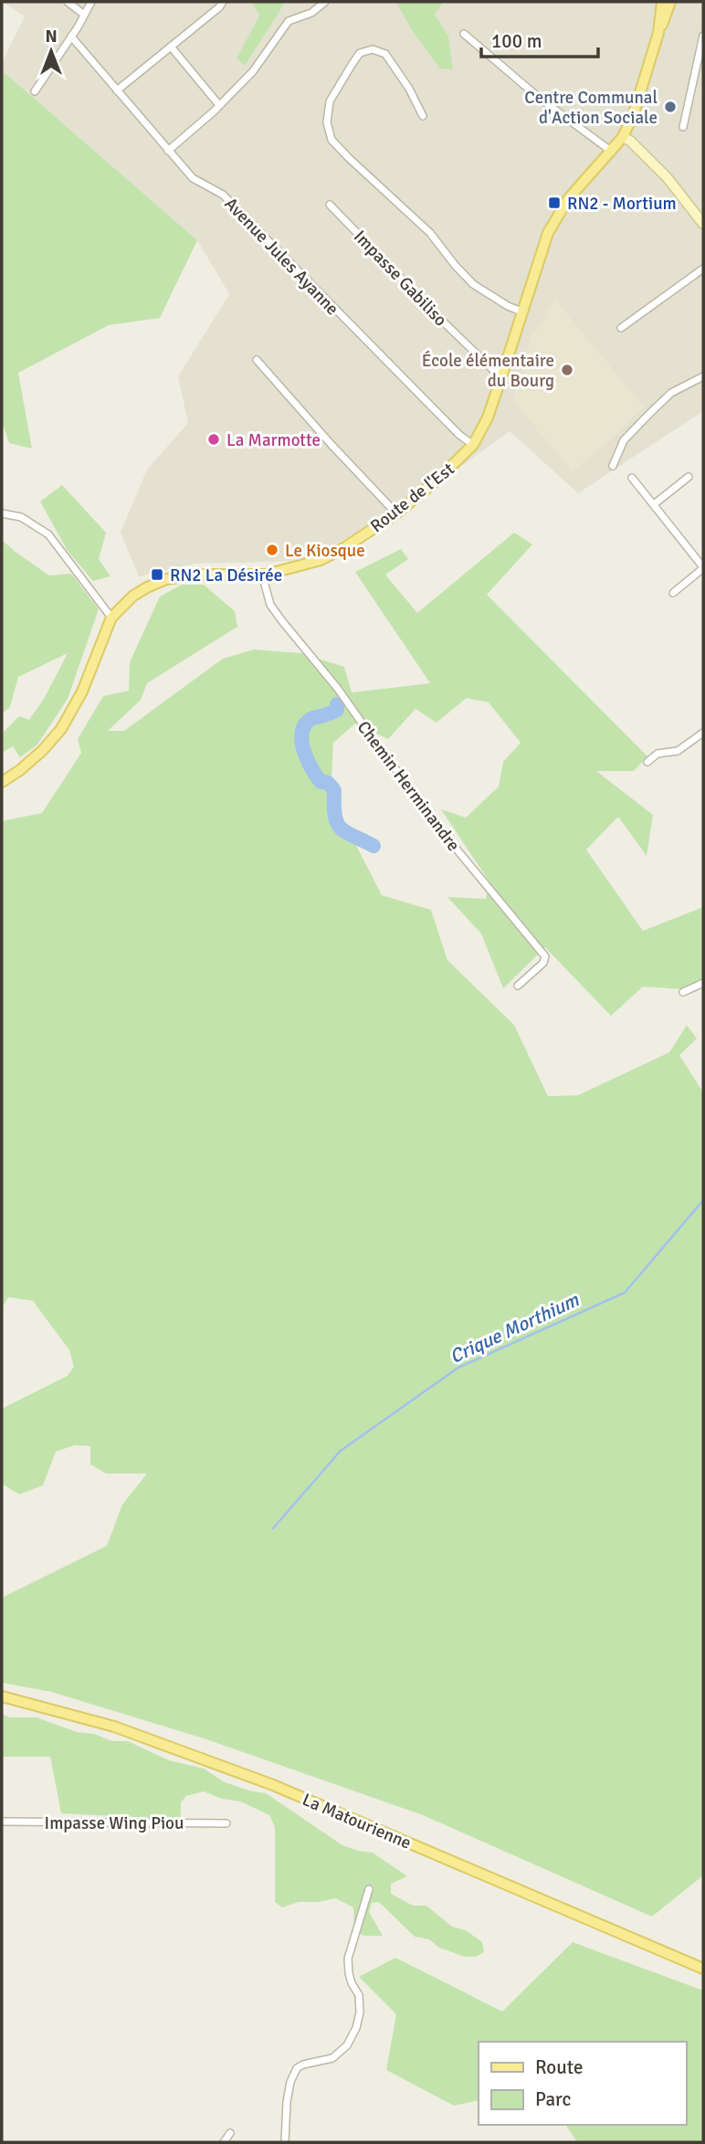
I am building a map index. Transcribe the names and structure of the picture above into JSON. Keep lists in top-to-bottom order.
{
  "streets": {
    "main road": ["Route de l'Est", "La Matourienne"],
    "street": [
      "Avenue Jules Ayanne",
      "Impasse Gabiliso",
      "Chemin Herminandre",
      "Impasse Wing Piou"
    ]
  },
  "crossings": [
    ["Avenue Jules Ayanne", "Route de l'Est"],
    ["Impasse Gabiliso", "Route de l'Est"],
    ["Route de l'Est", "Chemin Herminandre"]
  ],
  "water": ["Crique Morthium"],
  "places": {
    "other": [
      "Centre Communal d'Action Sociale",
      "École élémentaire du Bourg",
      "La Marmotte",
      "Le Kiosque"
    ],
    "transit": ["RN2 - Mortium", "RN2 La Désirée"]
  },
  "legend": ["Route", "Parc"],
  "scale_bar": "100 m",
  "north": "top"
}
